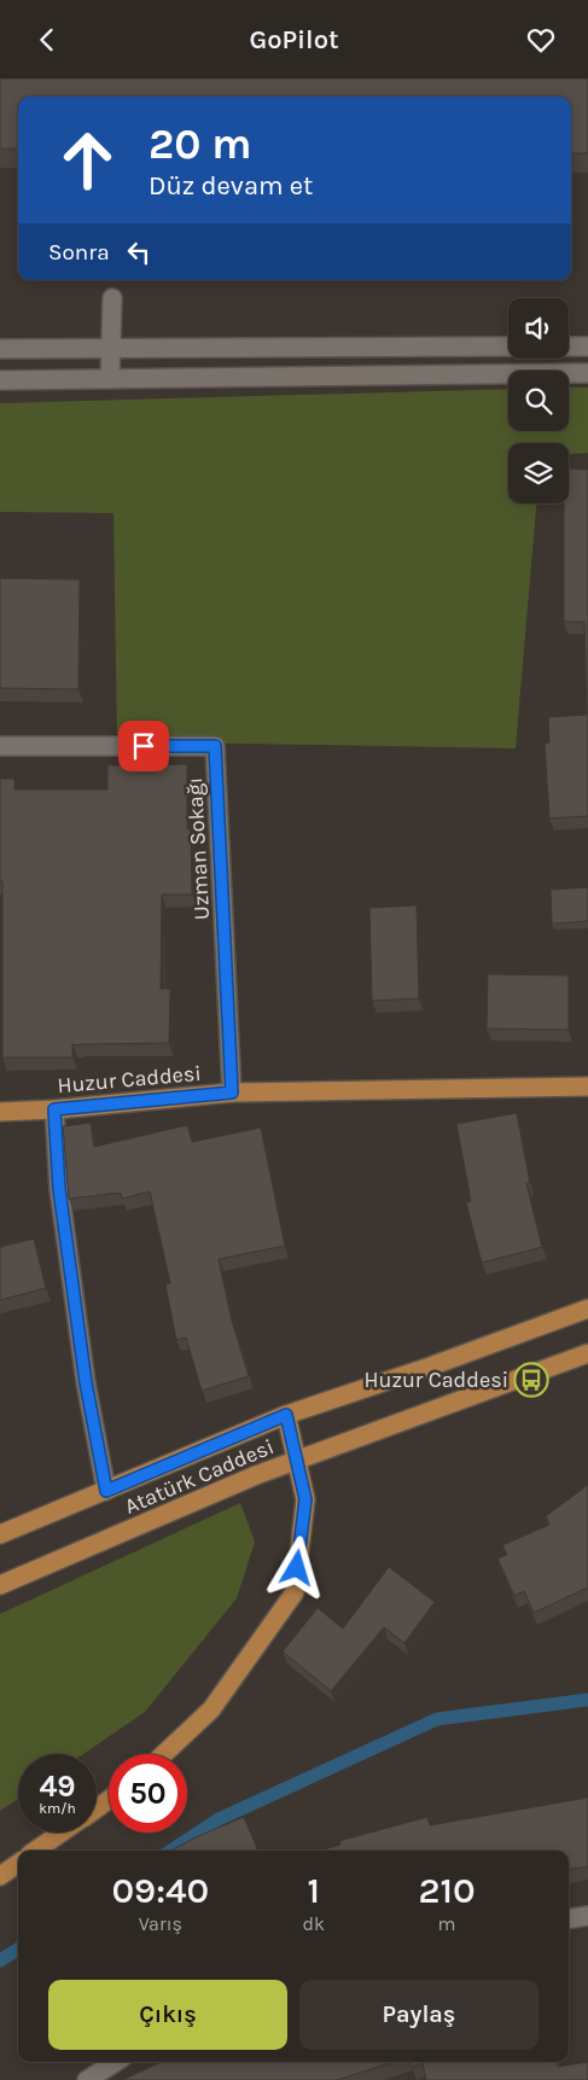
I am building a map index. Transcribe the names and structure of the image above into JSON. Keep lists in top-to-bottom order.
{
  "streets": {
    "main road": ["Huzur Caddesi", "Atatürk Caddesi"],
    "street": ["Uzman Sokağı"]
  },
  "crossings": [
    ["Uzman Sokağı", "Huzur Caddesi"]
  ],
  "places": {
    "bus stop": ["Huzur Caddesi"]
  },
  "page": {
    "header": "GoPilot",
    "turn": ["20 m", "Düz devam et"],
    "then": "Sonra",
    "speed": "49 km/h",
    "limit": "50",
    "eta": [
      "09:40",
      "Varış",
      "1",
      "dk",
      "210",
      "m"
    ],
    "buttons": ["Çıkış", "Paylaş"]
  }
}
